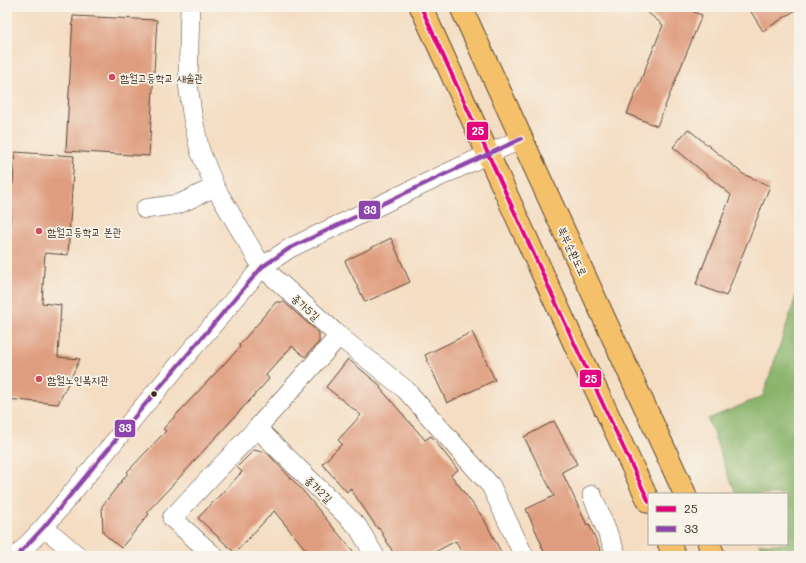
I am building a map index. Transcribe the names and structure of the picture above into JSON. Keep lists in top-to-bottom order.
{
  "streets": {
    "main road": ["북부순환도로"],
    "street": ["종가5길", "종가2길"]
  },
  "places": ["함월고등학교 새솔관", "함월고등학교 본관", "함월노인복지관"],
  "lines": ["transit line 25", "transit line 33"],
  "legend": ["25", "33"]
}
